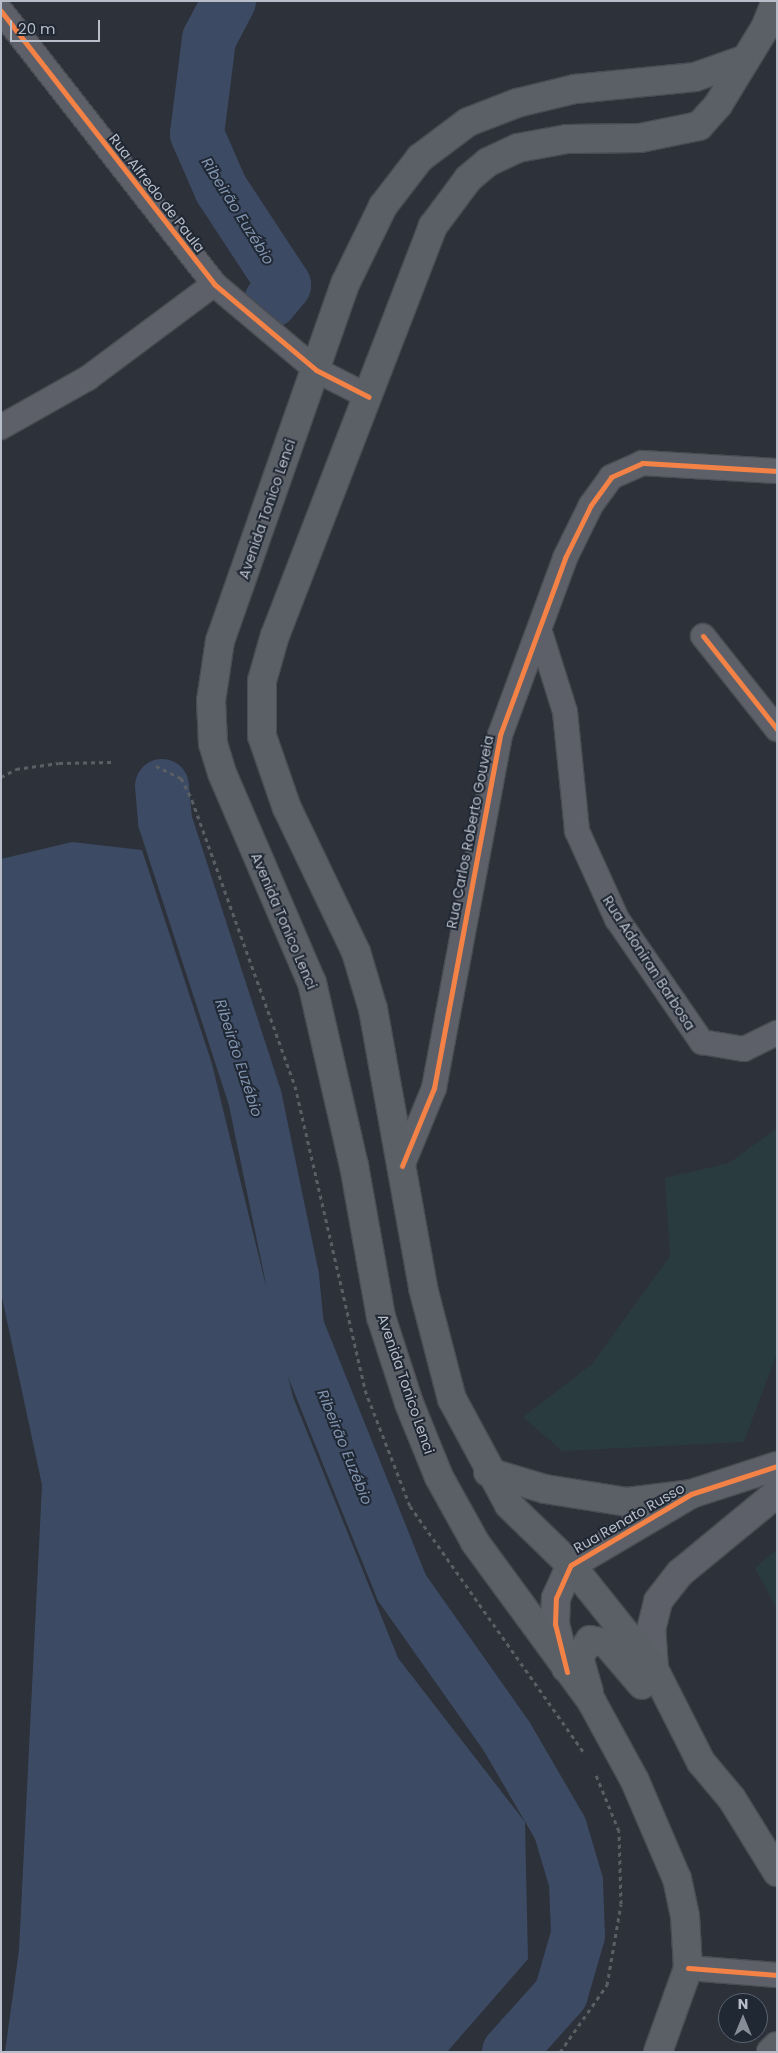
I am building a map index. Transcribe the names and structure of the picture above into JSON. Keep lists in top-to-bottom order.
{
  "streets": {
    "main road": ["Avenida Tonico Lenci"],
    "street": [
      "Rua Alfredo de Paula",
      "Rua Carlos Roberto Gouveia",
      "Rua Adoniran Barbosa",
      "Rua Renato Russo"
    ]
  },
  "crossings": [
    ["Rua Alfredo de Paula", "Avenida Tonico Lenci"],
    ["Avenida Tonico Lenci", "Rua Renato Russo"],
    ["Rua Carlos Roberto Gouveia", "Rua Adoniran Barbosa"]
  ],
  "water": ["Ribeirão Euzébio"],
  "scale_bar": "20 m",
  "north": "top"
}
